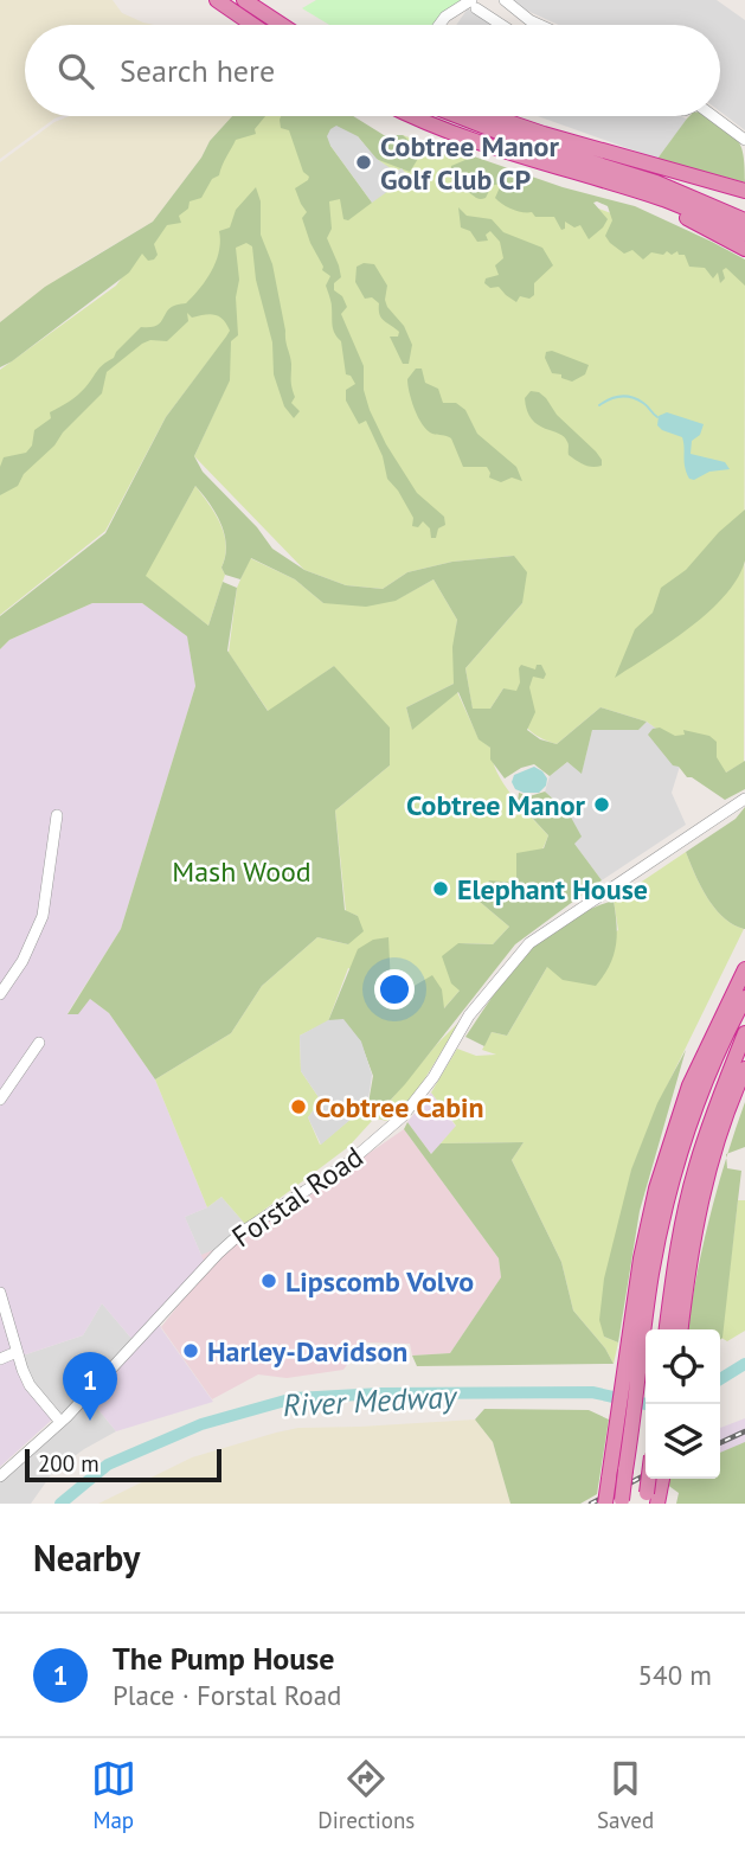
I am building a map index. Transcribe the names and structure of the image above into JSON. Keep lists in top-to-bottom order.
{
  "streets": {
    "street": ["Forstal Road"]
  },
  "water": ["River Medway"],
  "parks": ["Mash Wood"],
  "places": [
    "Cobtree Manor Golf Club CP",
    "Cobtree Manor",
    "Elephant House",
    "Cobtree Cabin",
    "Lipscomb Volvo",
    "Harley-Davidson"
  ],
  "scale_bar": "200 m",
  "page": {
    "search": "Search here",
    "pins": "1",
    "scale": "200 m",
    "heading": "Nearby",
    "list": [
      {
        "mark": "1",
        "name": "The Pump House",
        "note": "Place · Forstal Road",
        "value": "540 m"
      }
    ],
    "nav": ["Map", "Directions", "Saved"]
  }
}
